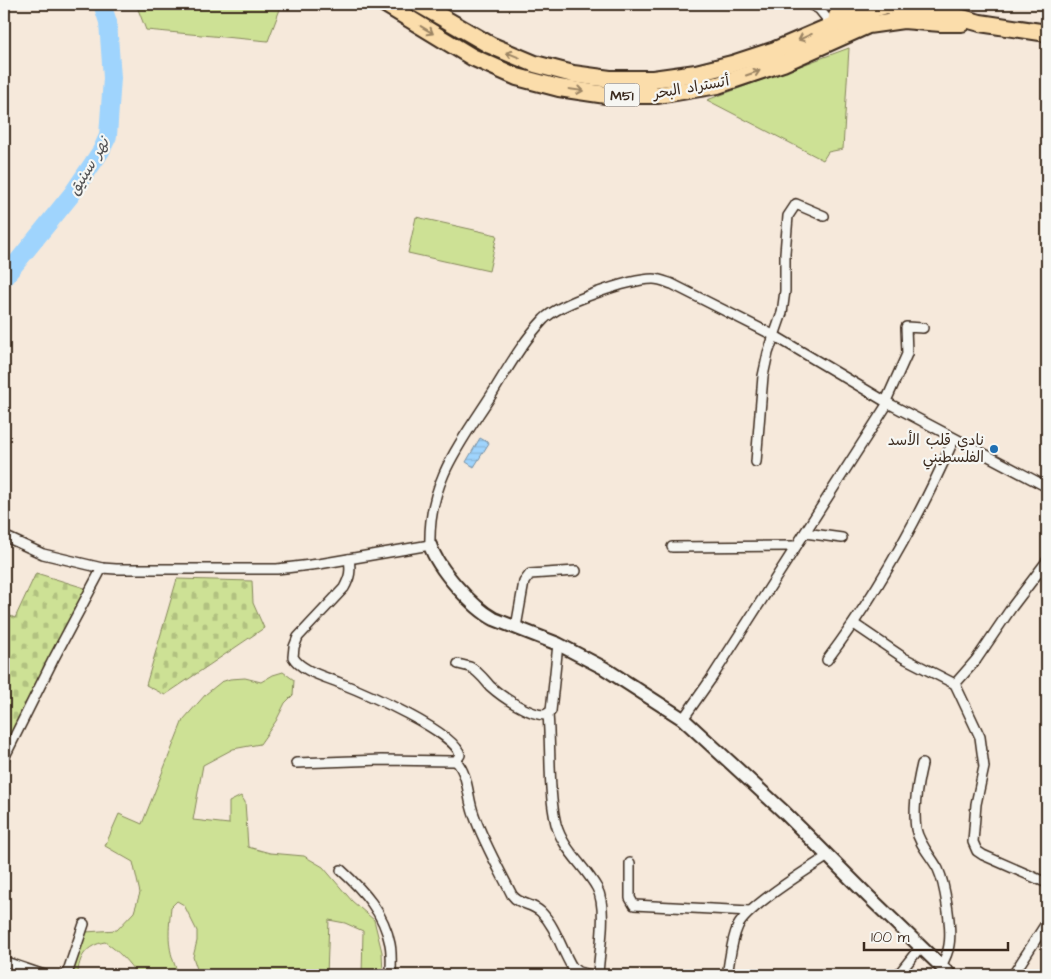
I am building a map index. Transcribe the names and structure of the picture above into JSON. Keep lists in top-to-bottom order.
{
  "streets": {
    "highway": ["أتستراد البحر", "M51"]
  },
  "water": ["نهر سينيق"],
  "places": ["نادي قلب الأسد الفلسطيني"],
  "scale_bar": "100 m"
}
